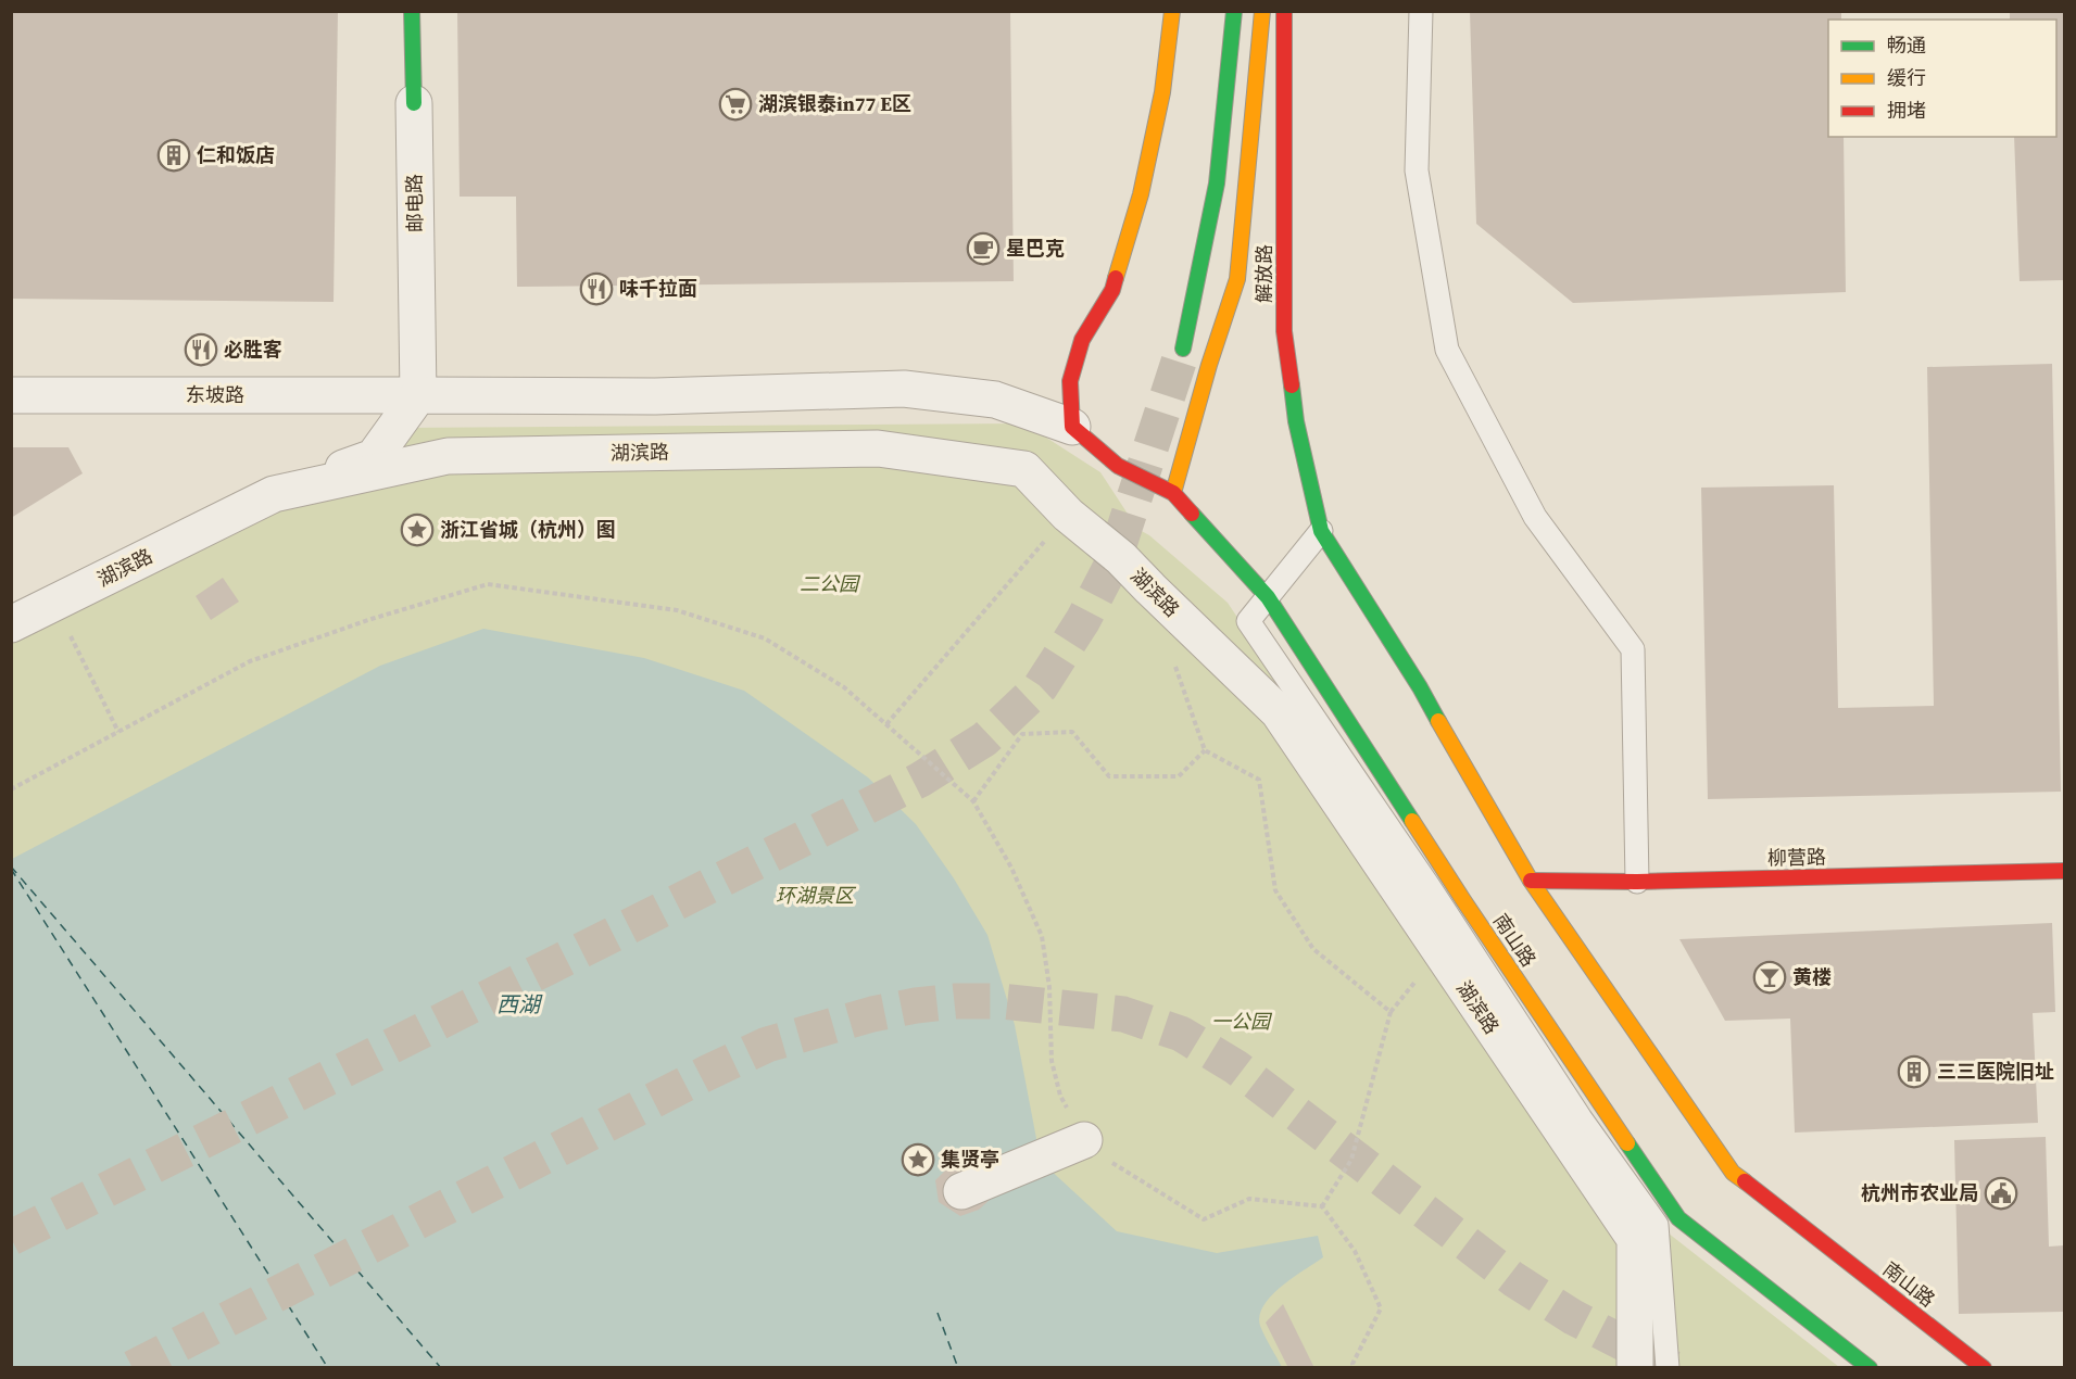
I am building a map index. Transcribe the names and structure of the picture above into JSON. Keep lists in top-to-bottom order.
{
  "streets": {
    "main road": [
      "邮电路",
      "解放路",
      "柳营路",
      "南山路"
    ],
    "street": ["东坡路", "湖滨路"]
  },
  "crossings": [
    ["邮电路", "东坡路"],
    ["邮电路", "湖滨路"],
    ["解放路", "南山路"],
    ["东坡路", "湖滨路"],
    ["柳营路", "南山路"]
  ],
  "water": ["西湖"],
  "parks": ["二公园", "环湖景区", "一公园"],
  "places": {
    "supermarket": ["湖滨银泰in77 E区"],
    "building": ["仁和饭店", "三三医院旧址"],
    "cafe": ["星巴克"],
    "restaurant": ["味千拉面", "必胜客"],
    "place": ["浙江省城（杭州）图", "集贤亭"],
    "bar": ["黄楼"],
    "public building": ["杭州市农业局"]
  },
  "legend": ["畅通", "缓行", "拥堵"]
}
